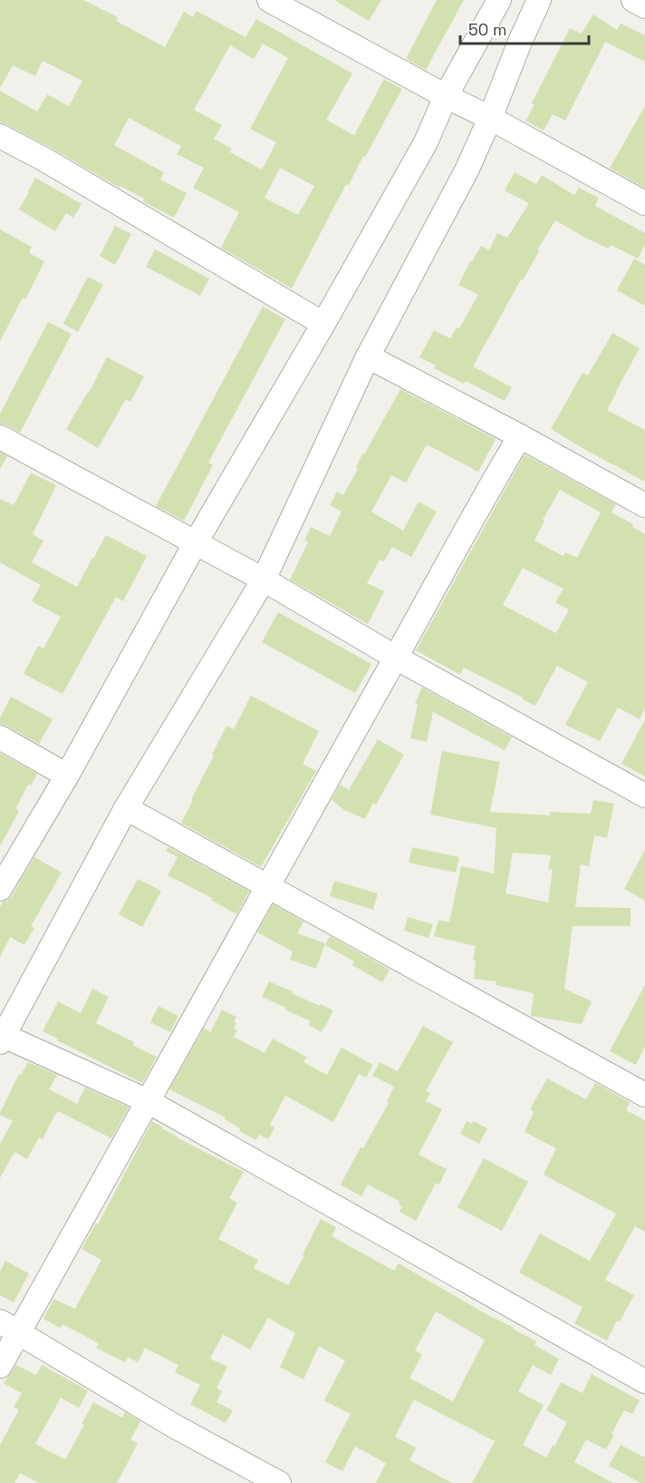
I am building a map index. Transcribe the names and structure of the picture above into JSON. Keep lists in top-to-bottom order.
{
  "scale_bar": "50 m"
}
